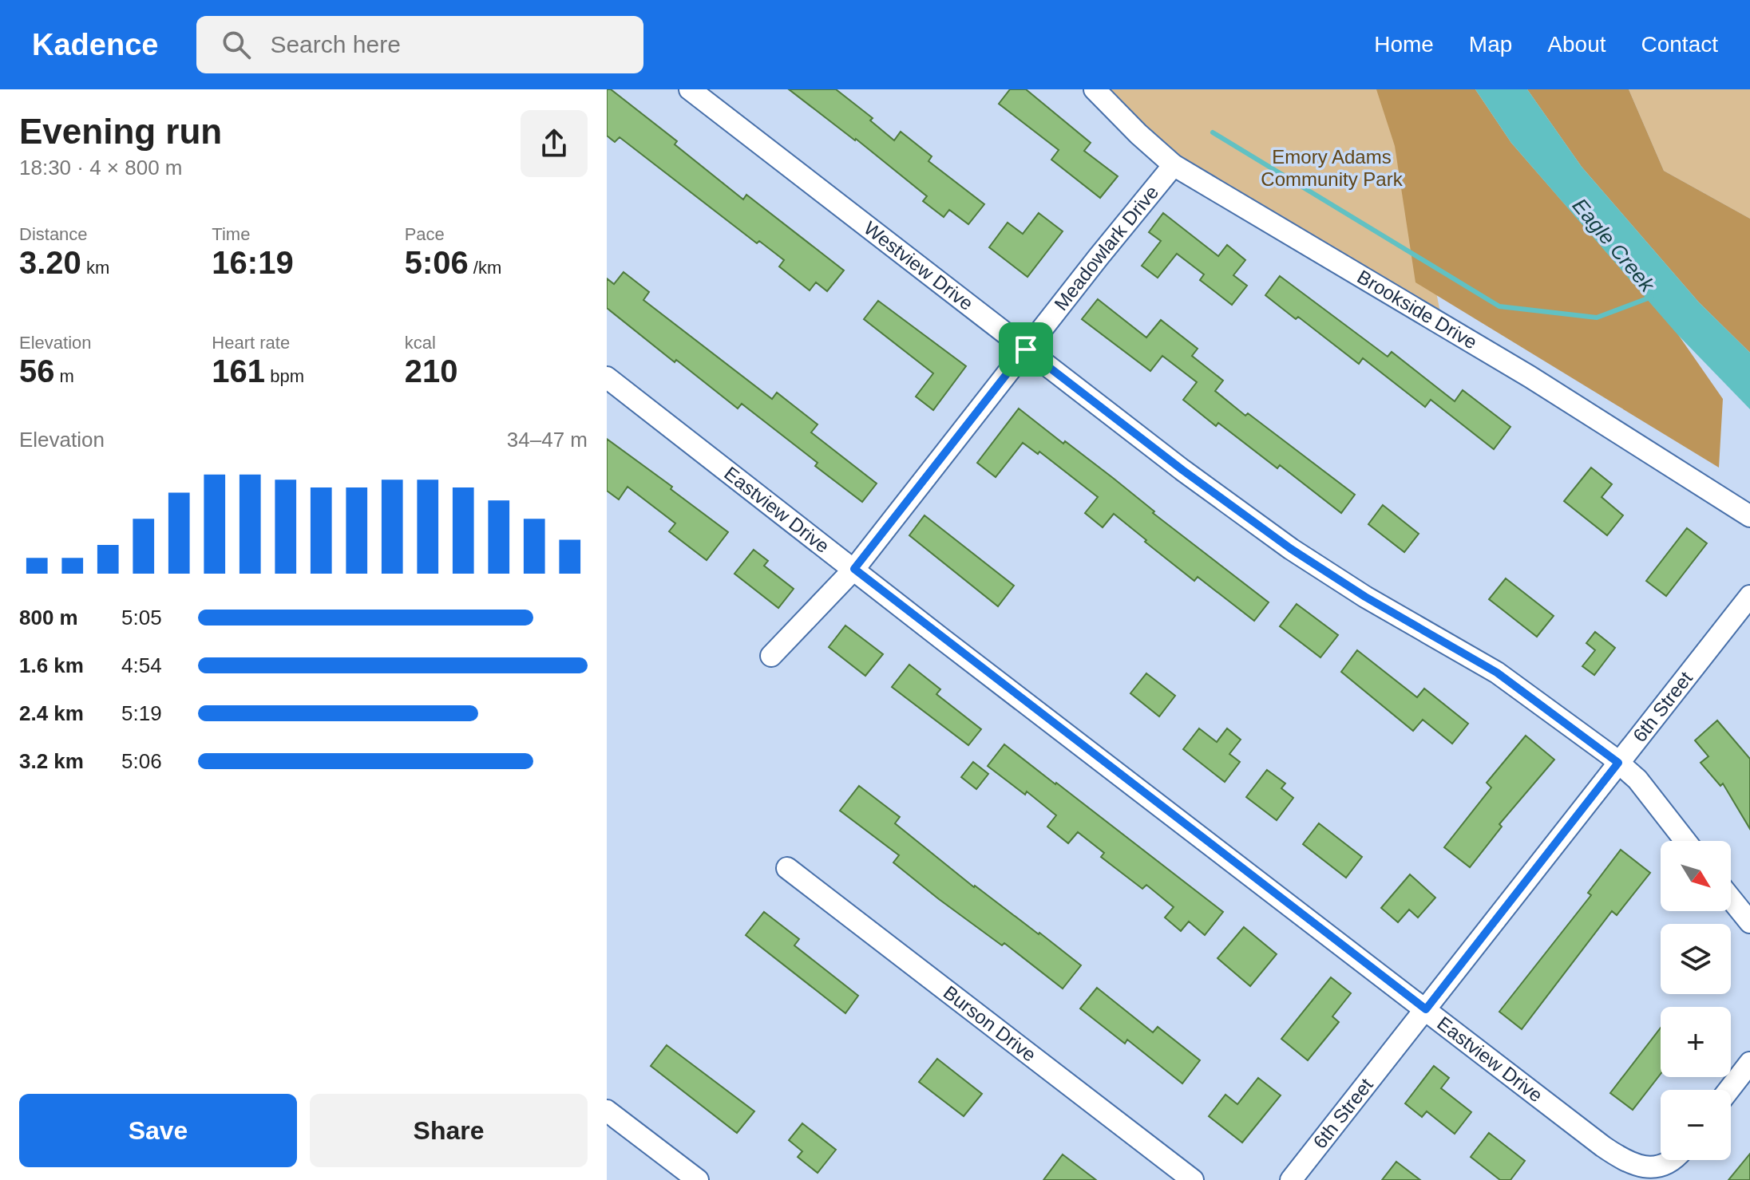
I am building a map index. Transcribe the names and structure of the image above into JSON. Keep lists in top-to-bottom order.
{
  "streets": {
    "street": [
      "Meadowlark Drive",
      "Westview Drive",
      "Brookside Drive",
      "Eastview Drive",
      "6th Street",
      "Burson Drive"
    ]
  },
  "crossings": [
    ["Meadowlark Drive", "Westview Drive"],
    ["Meadowlark Drive", "Brookside Drive"],
    ["Meadowlark Drive", "Eastview Drive"],
    ["Westview Drive", "6th Street"],
    ["Eastview Drive", "6th Street"]
  ],
  "water": ["Eagle Creek"],
  "parks": ["Emory Adams Community Park"],
  "north": "bottom right",
  "page": {
    "header": "Kadence",
    "search": "Search here",
    "nav": [
      "Home",
      "Map",
      "About",
      "Contact"
    ],
    "heading": ["Evening run", "18:30 · 4 × 800 m"],
    "stats": [
      ["Distance", "3.20 km"],
      ["Time", "16:19"],
      ["Pace", "5:06 /km"],
      ["Elevation", "56 m"],
      ["Heart rate", "161 bpm"],
      ["kcal", "210"]
    ],
    "chart": ["Elevation", "34–47 m"],
    "list": [
      {
        "name": "800 m",
        "note": "5:05"
      },
      {
        "name": "1.6 km",
        "note": "4:54"
      },
      {
        "name": "2.4 km",
        "note": "5:19"
      },
      {
        "name": "3.2 km",
        "note": "5:06"
      }
    ],
    "map_buttons": ["+", "−"],
    "buttons": ["Save", "Share"]
  }
}
